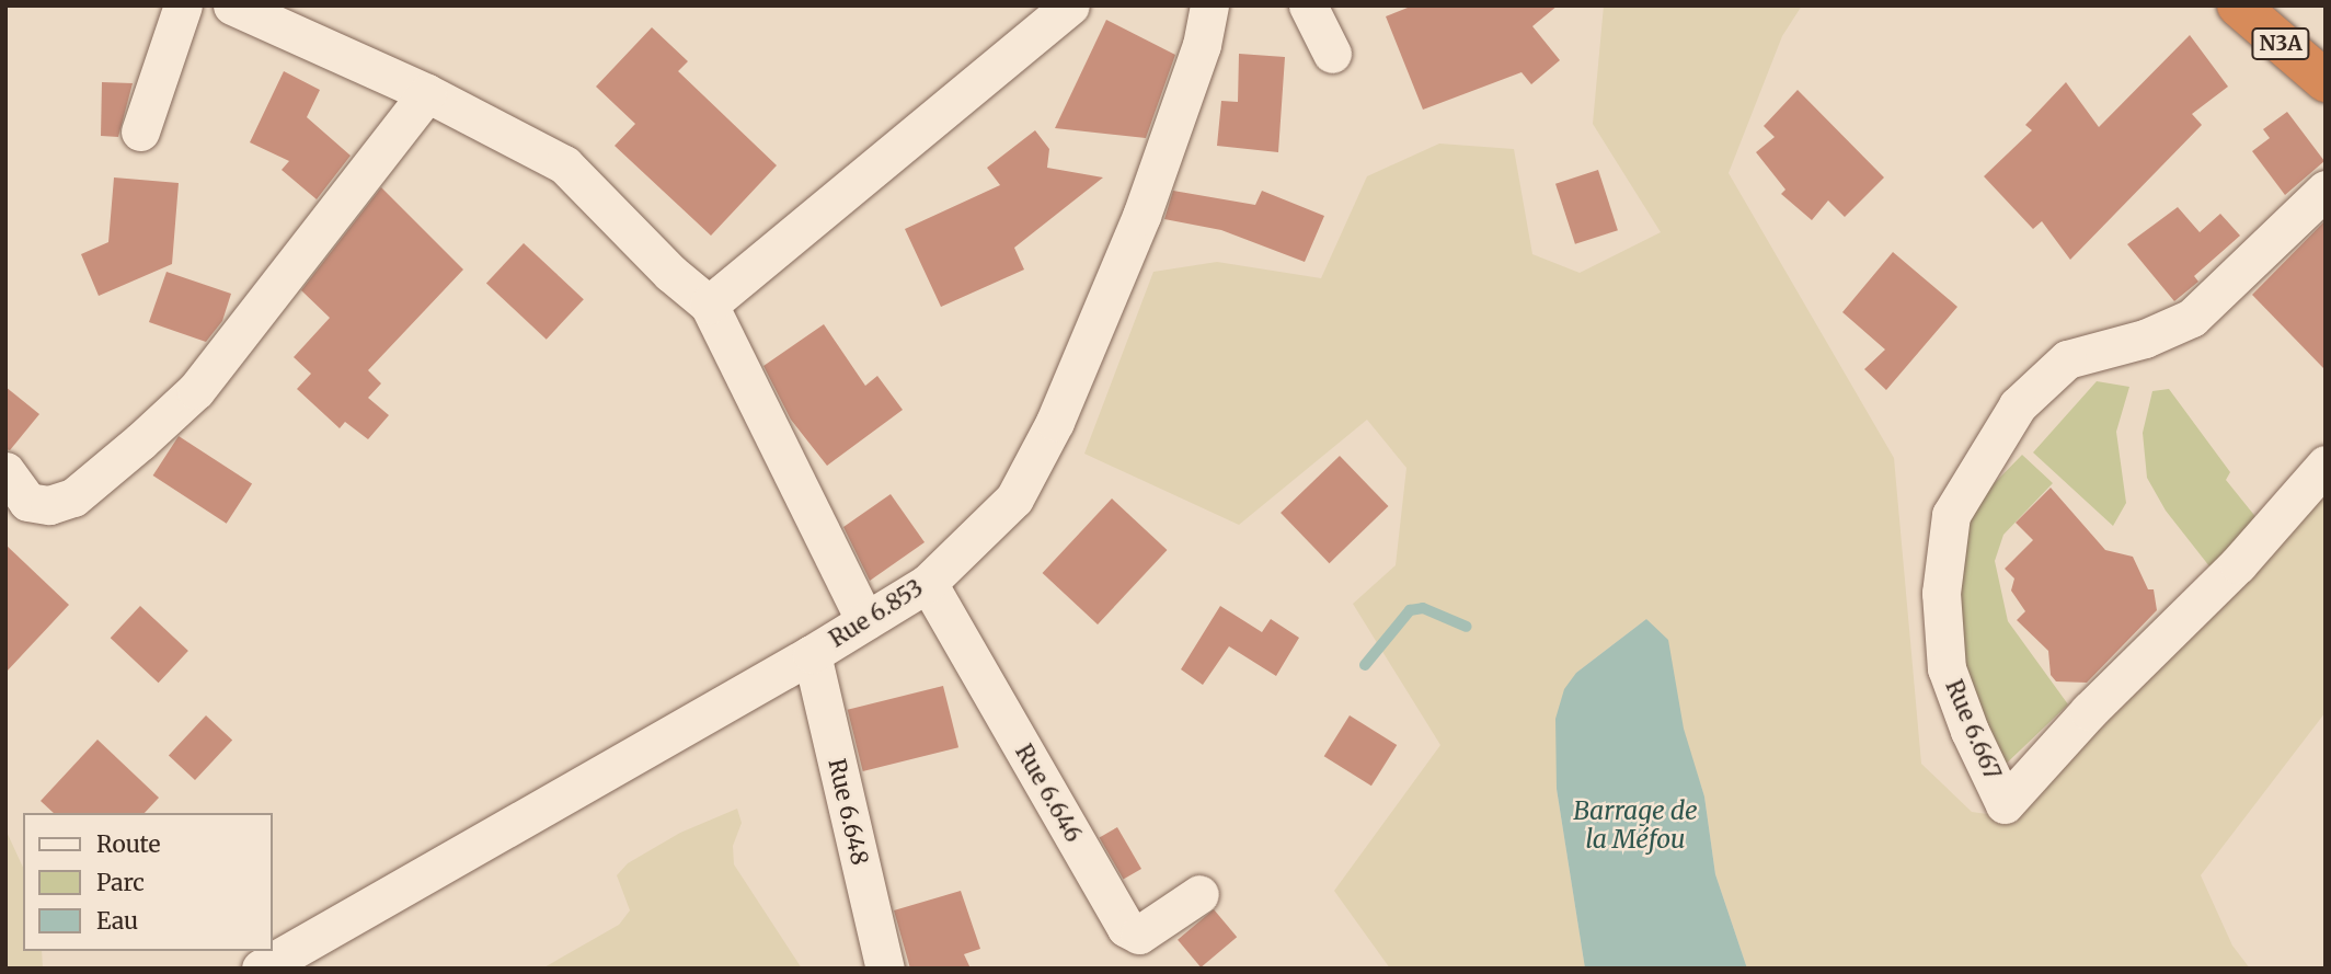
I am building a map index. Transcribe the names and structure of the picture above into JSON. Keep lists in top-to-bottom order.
{
  "streets": {
    "highway": ["N3A"],
    "street": [
      "Rue 6.853",
      "Rue 6.667",
      "Rue 6.646",
      "Rue 6.648"
    ]
  },
  "crossings": [
    ["Rue 6.853", "Rue 6.646"],
    ["Rue 6.853", "Rue 6.648"]
  ],
  "water": ["Barrage de la Méfou"],
  "legend": ["Route", "Parc", "Eau"]
}
